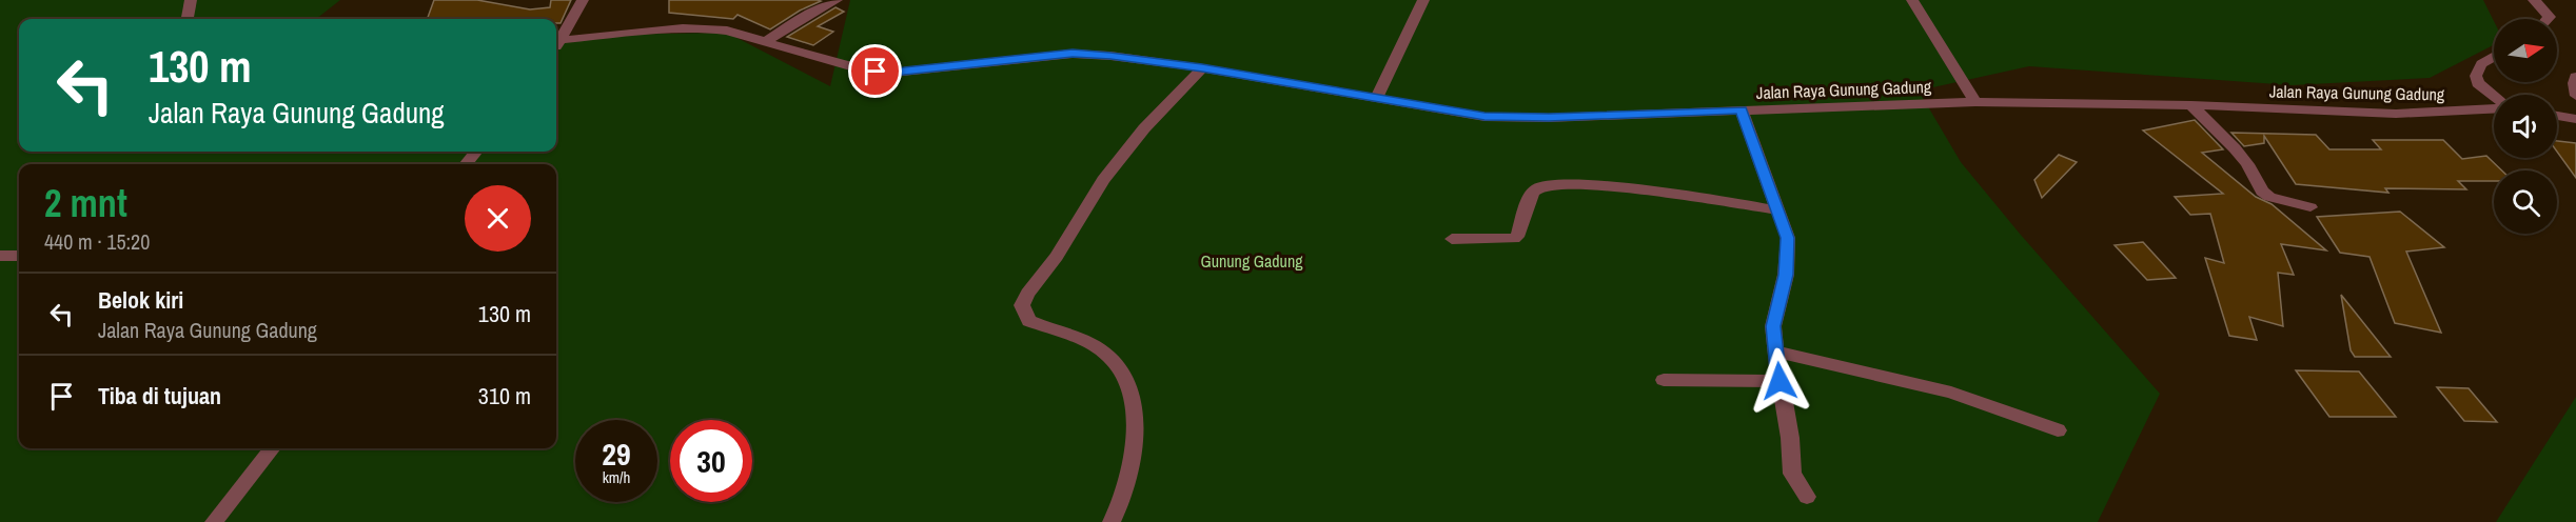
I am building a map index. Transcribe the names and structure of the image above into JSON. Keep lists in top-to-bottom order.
{
  "streets": {
    "street": ["Jalan Raya Gunung Gadung"]
  },
  "parks": ["Gunung Gadung"],
  "north": "right",
  "page": {
    "turn": ["130 m", "Jalan Raya Gunung Gadung"],
    "heading": ["2 mnt", "440 m · 15:20"],
    "list": [
      {
        "name": "Belok kiri",
        "note": "Jalan Raya Gunung Gadung",
        "value": "130 m"
      },
      {
        "name": "Tiba di tujuan",
        "value": "310 m"
      }
    ],
    "speed": "29 km/h",
    "limit": "30"
  }
}
